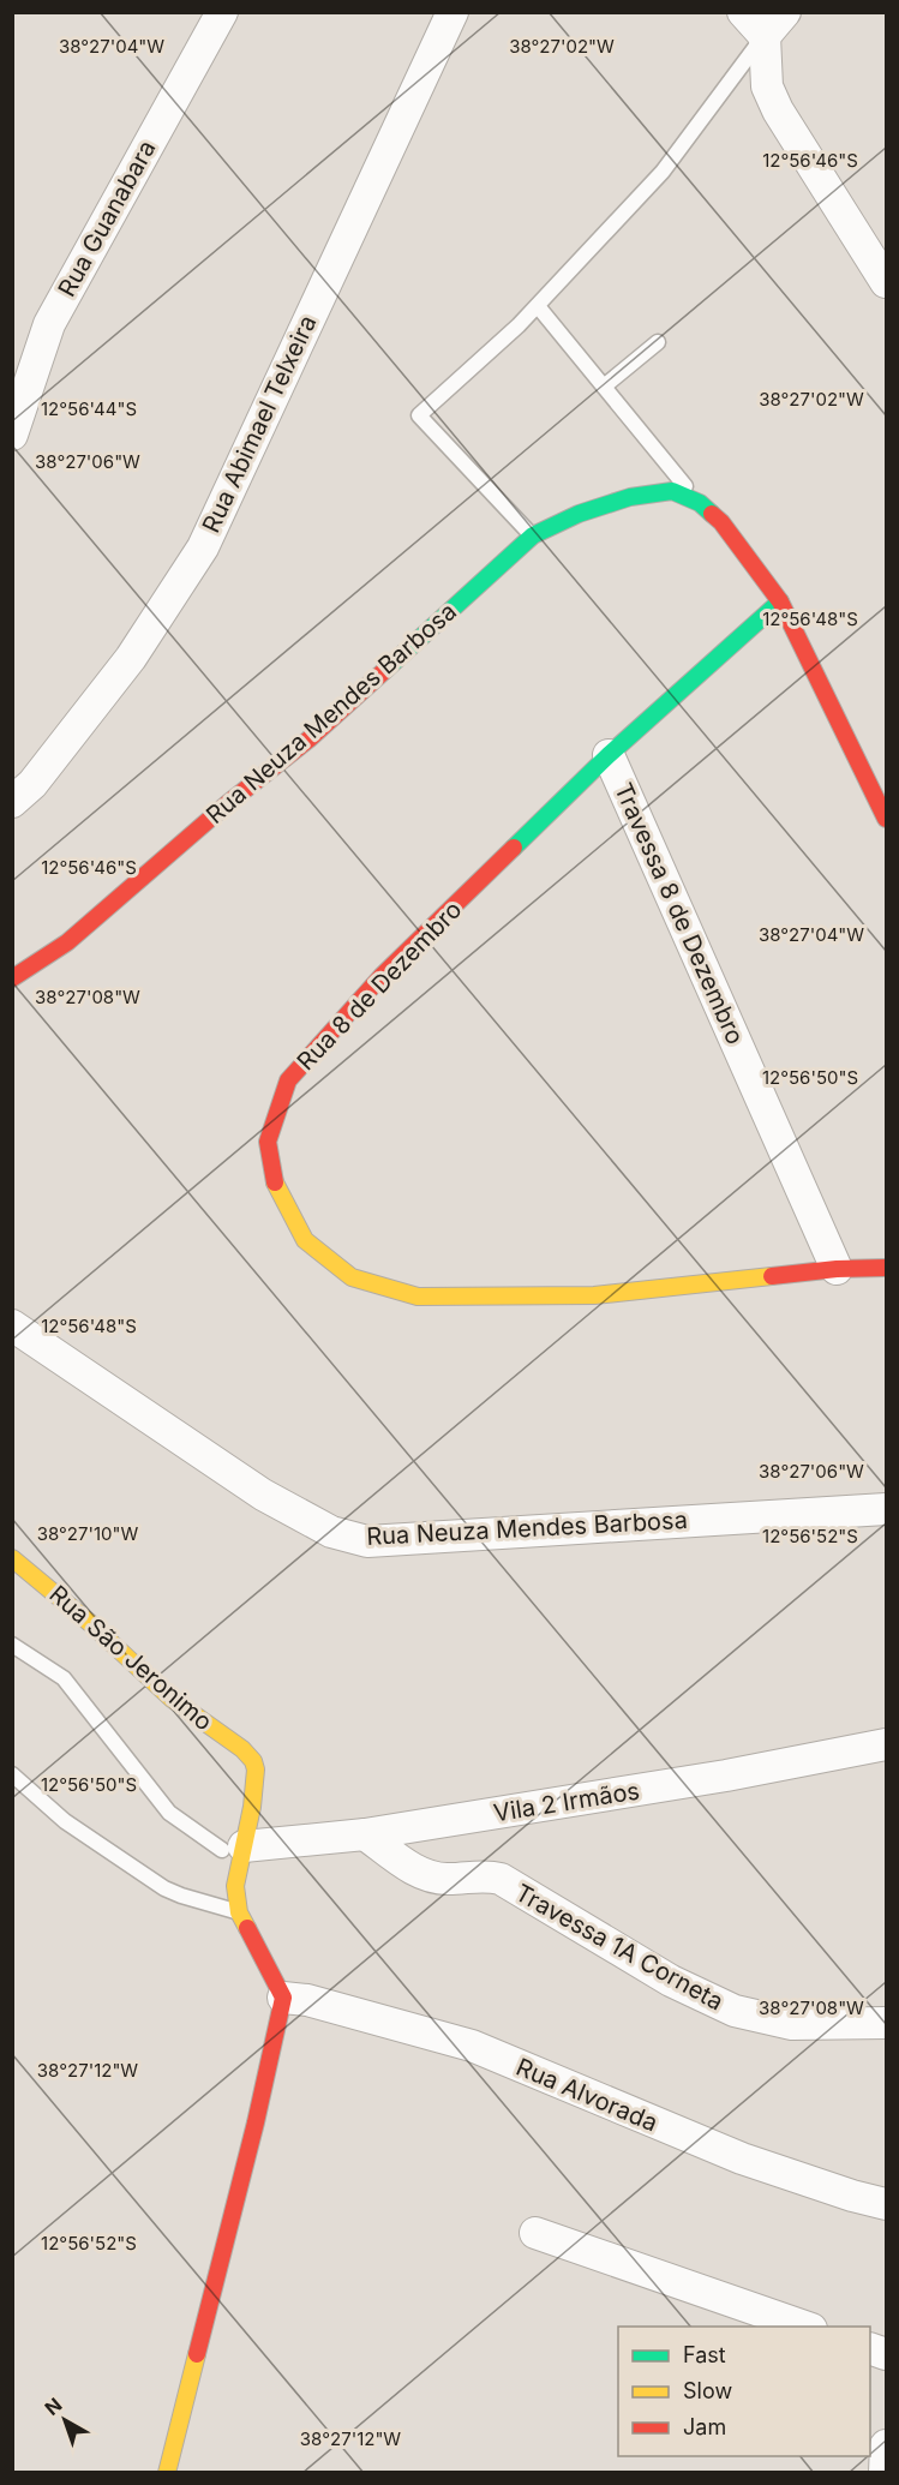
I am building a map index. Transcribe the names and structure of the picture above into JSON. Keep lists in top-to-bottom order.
{
  "streets": {
    "street": [
      "Rua Guanabara",
      "Rua Abimael Telxeira",
      "Rua Neuza Mendes Barbosa",
      "Travessa 8 de Dezembro",
      "Rua 8 de Dezembro",
      "Rua São Jeronimo",
      "Vila 2 Irmãos",
      "Travessa 1A Corneta",
      "Rua Alvorada"
    ]
  },
  "crossings": [
    ["Travessa 8 de Dezembro", "Rua 8 de Dezembro"],
    ["Rua São Jeronimo", "Vila 2 Irmãos"],
    ["Vila 2 Irmãos", "Travessa 1A Corneta"]
  ],
  "legend": ["Fast", "Slow", "Jam"],
  "north": "top left",
  "coordinates": [
    "38°27'02\"W",
    "38°27'04\"W",
    "12°56'46\"S",
    "12°56'44\"S",
    "38°27'06\"W",
    "12°56'48\"S",
    "38°27'08\"W",
    "12°56'50\"S",
    "38°27'10\"W",
    "12°56'52\"S",
    "38°27'12\"W"
  ]
}
